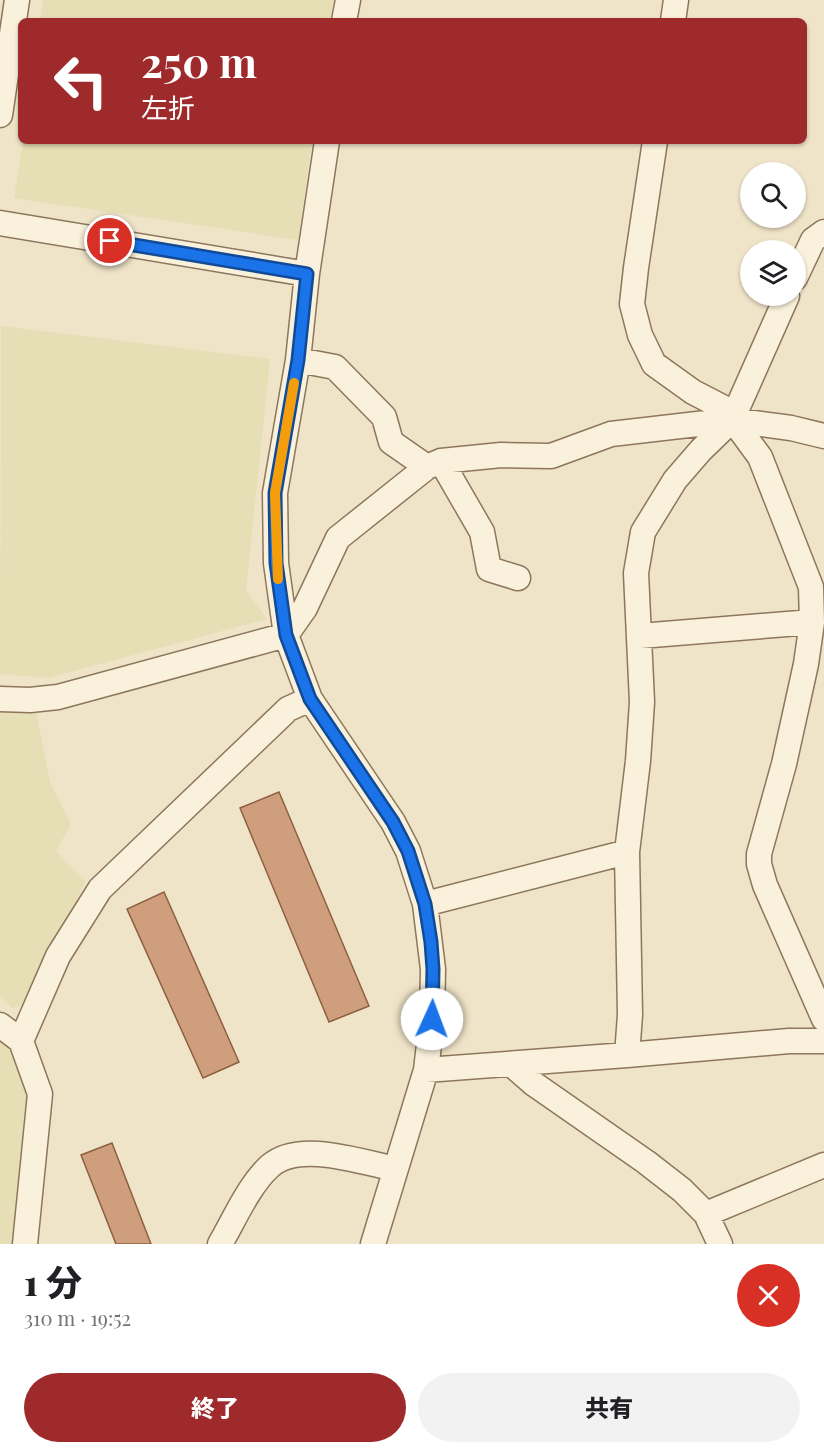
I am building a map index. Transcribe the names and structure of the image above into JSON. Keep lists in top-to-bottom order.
{
  "page": {
    "turn": ["250 m", "左折"],
    "heading": ["1 分", "310 m · 19:52"],
    "buttons": ["終了", "共有"]
  }
}
